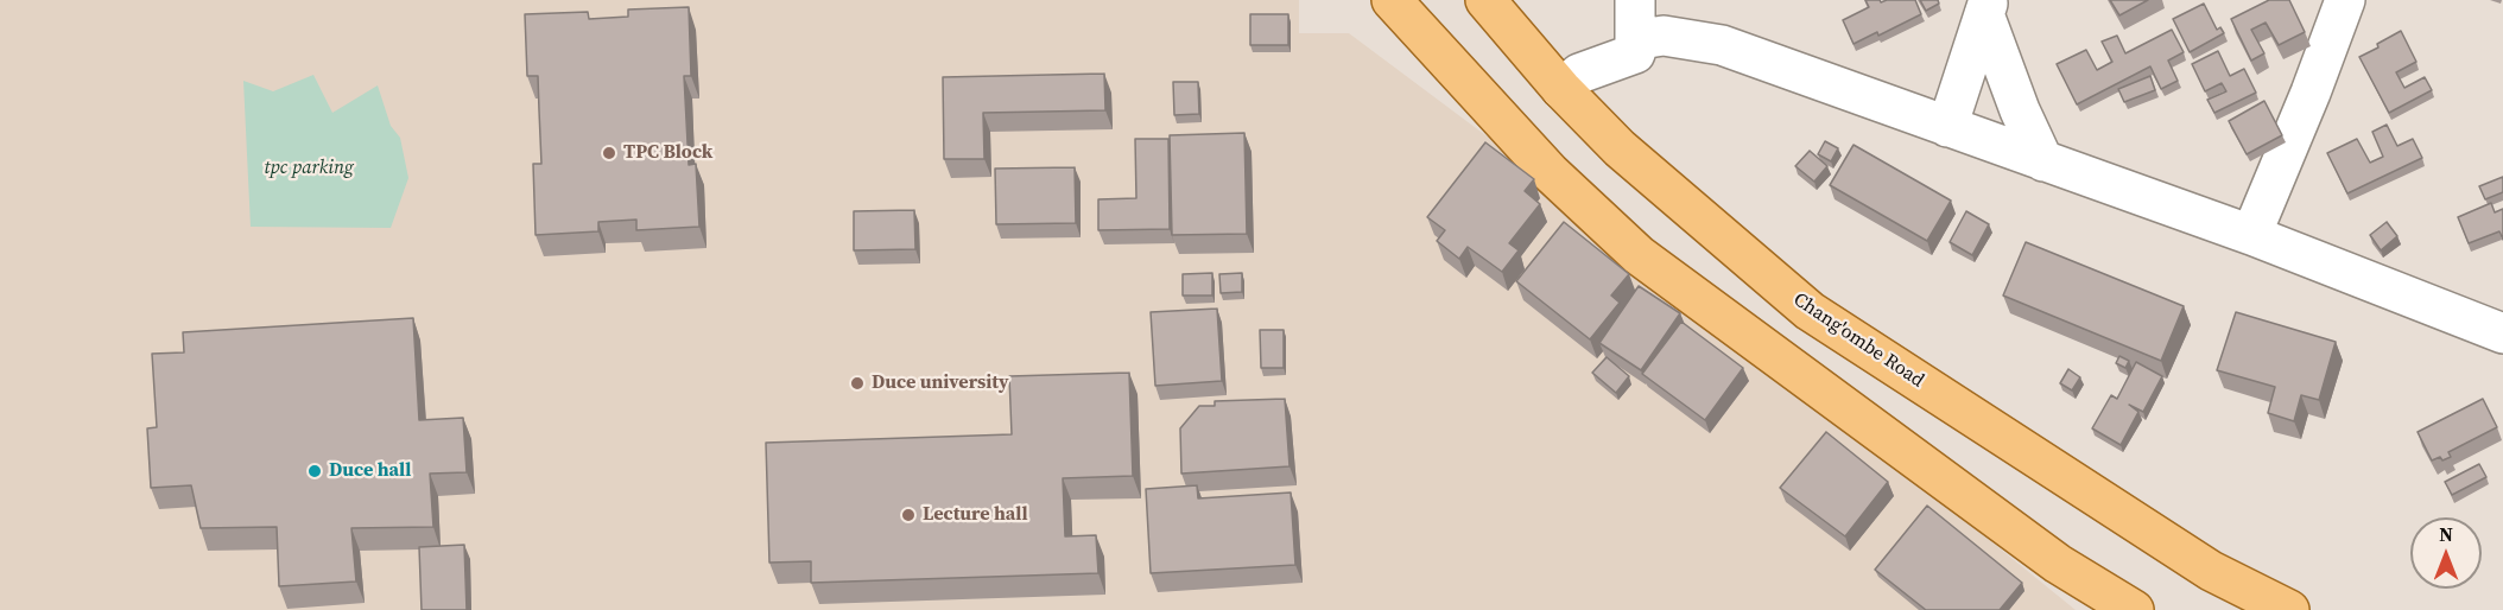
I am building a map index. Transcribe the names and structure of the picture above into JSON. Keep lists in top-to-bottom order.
{
  "streets": {
    "main road": ["Chang'ombe Road"]
  },
  "parks": ["tpc parking"],
  "places": [
    "TPC Block",
    "Duce university",
    "Duce hall",
    "Lecture hall"
  ],
  "north": "top"
}
